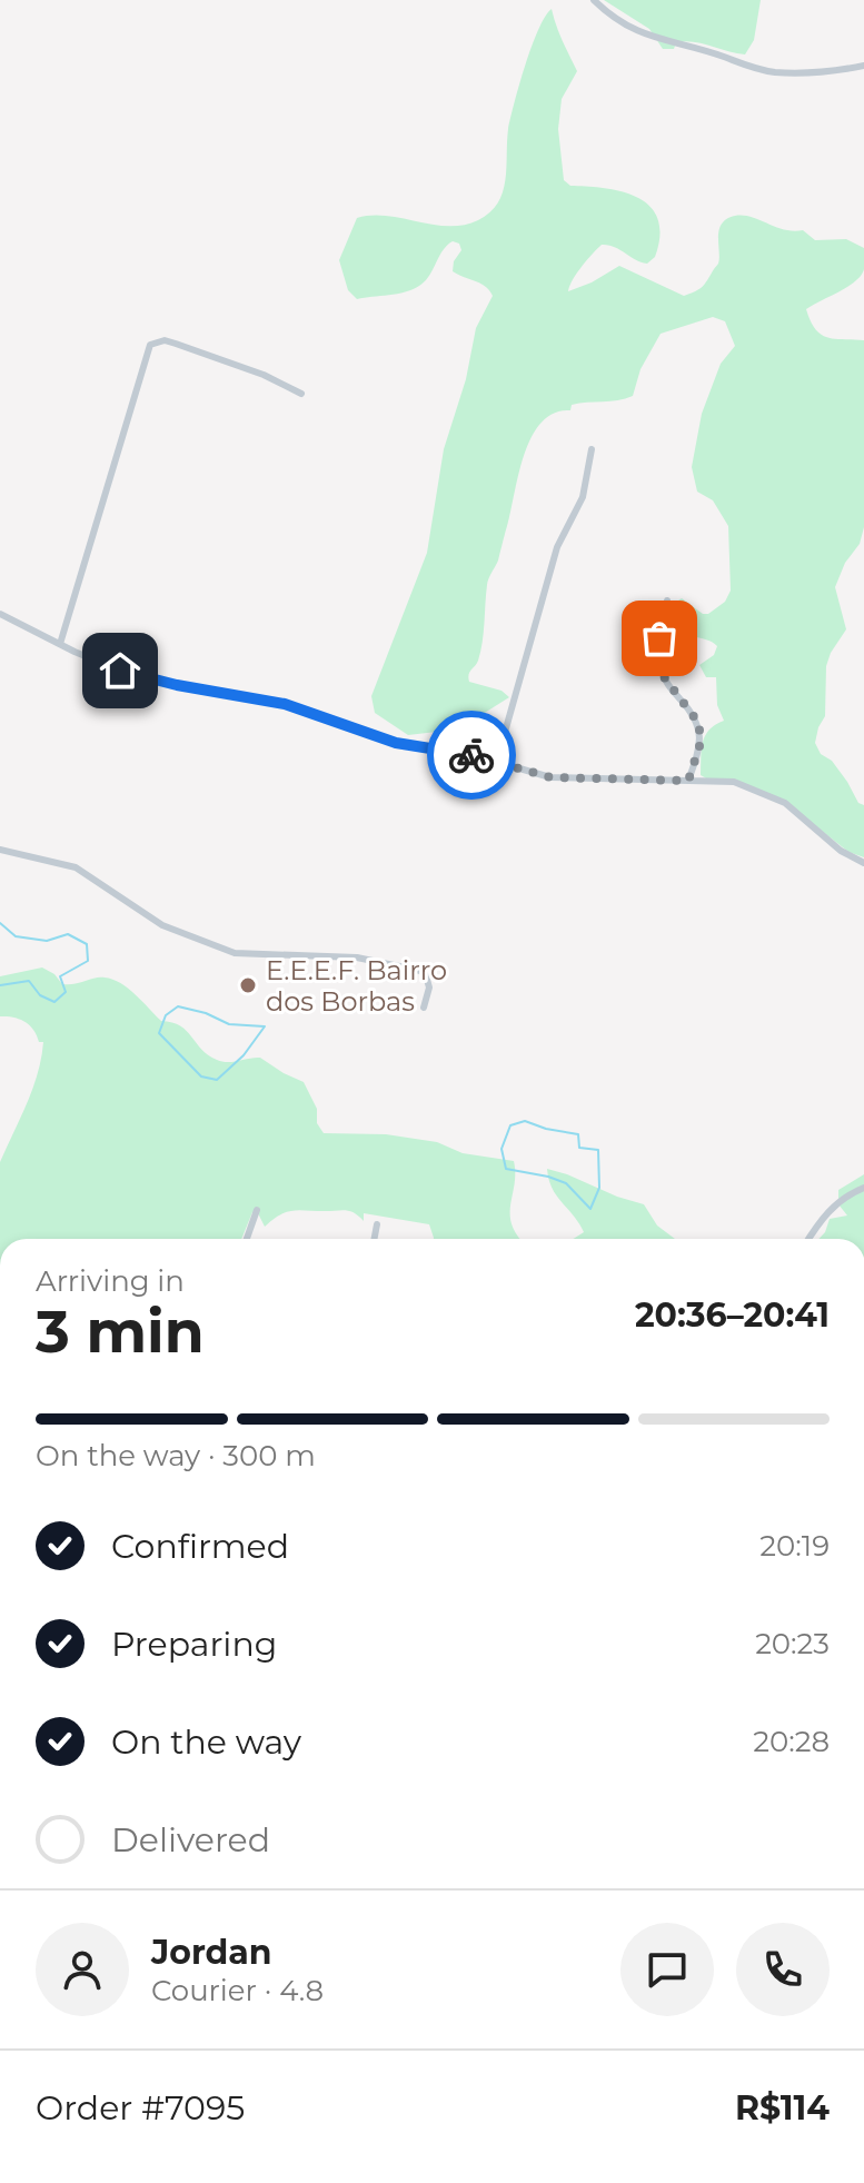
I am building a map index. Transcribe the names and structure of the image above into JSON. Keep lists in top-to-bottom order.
{
  "places": ["E.E.E.F. Bairro dos Borbas"],
  "page": {
    "heading": ["3 min", "Arriving in", "20:36–20:41"],
    "panel": [
      "Jordan",
      "Courier · 4.8",
      "Order #7095",
      "R$114"
    ],
    "bar": "On the way · 300 m",
    "list": [
      ["Confirmed", "20:19"],
      ["Preparing", "20:23"],
      ["On the way", "20:28"],
      "Delivered"
    ]
  }
}
